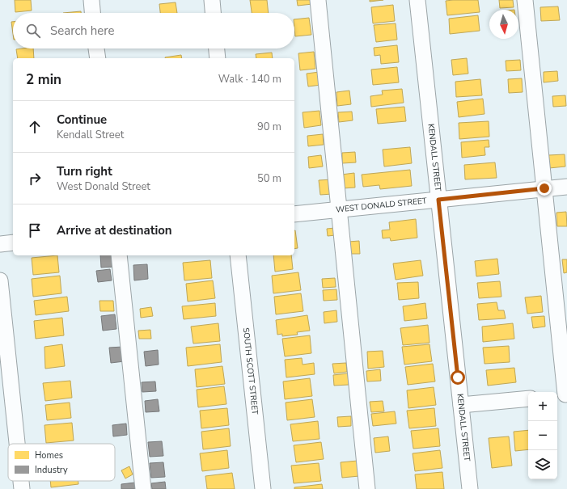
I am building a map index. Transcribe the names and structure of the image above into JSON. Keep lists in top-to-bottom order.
{
  "streets": {
    "street": ["KENDALL STREET", "WEST DONALD STREET", "SOUTH SCOTT STREET"]
  },
  "crossings": [
    ["KENDALL STREET", "WEST DONALD STREET"]
  ],
  "legend": ["Homes", "Industry"],
  "north": "bottom",
  "page": {
    "search": "Search here",
    "heading": ["2 min", "Walk · 140 m"],
    "list": [
      ["Continue", "Kendall Street", "90 m"],
      ["Turn right", "West Donald Street", "50 m"],
      "Arrive at destination"
    ],
    "map_buttons": ["+", "−"]
  }
}
